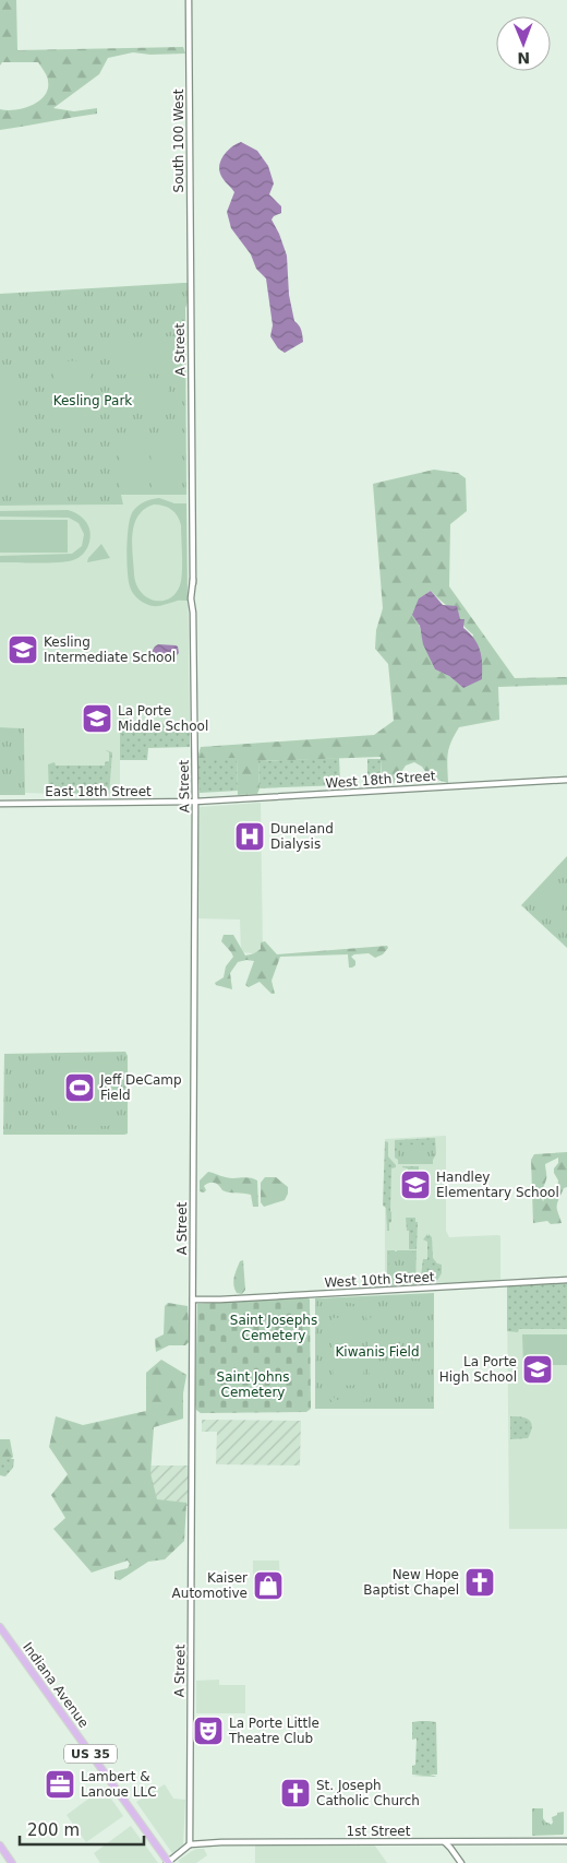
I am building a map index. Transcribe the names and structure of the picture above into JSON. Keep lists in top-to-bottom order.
{
  "streets": {
    "main road": ["Indiana Avenue", "US 35"],
    "street": [
      "South 100 West",
      "A Street",
      "West 18th Street",
      "East 18th Street",
      "West 10th Street",
      "1st Street"
    ]
  },
  "crossings": [
    ["South 100 West", "A Street"],
    ["A Street", "West 18th Street"],
    ["A Street", "East 18th Street"],
    ["A Street", "West 10th Street"],
    ["A Street", "1st Street"],
    ["West 18th Street", "East 18th Street"]
  ],
  "parks": [
    "Kesling Park",
    "Saint Josephs Cemetery",
    "Kiwanis Field",
    "Saint Johns Cemetery"
  ],
  "places": {
    "school or university": [
      "Kesling Intermediate School",
      "La Porte Middle School",
      "Handley Elementary School",
      "La Porte High School"
    ],
    "hospital": ["Duneland Dialysis"],
    "sports": ["Jeff DeCamp Field"],
    "church": ["New Hope Baptist Chapel", "St. Joseph Catholic Church"],
    "shop": ["Kaiser Automotive"],
    "theatre": ["La Porte Little Theatre Club"],
    "office": ["Lambert & Lanoue LLC"]
  },
  "scale_bar": "200 m",
  "north": "bottom"
}
